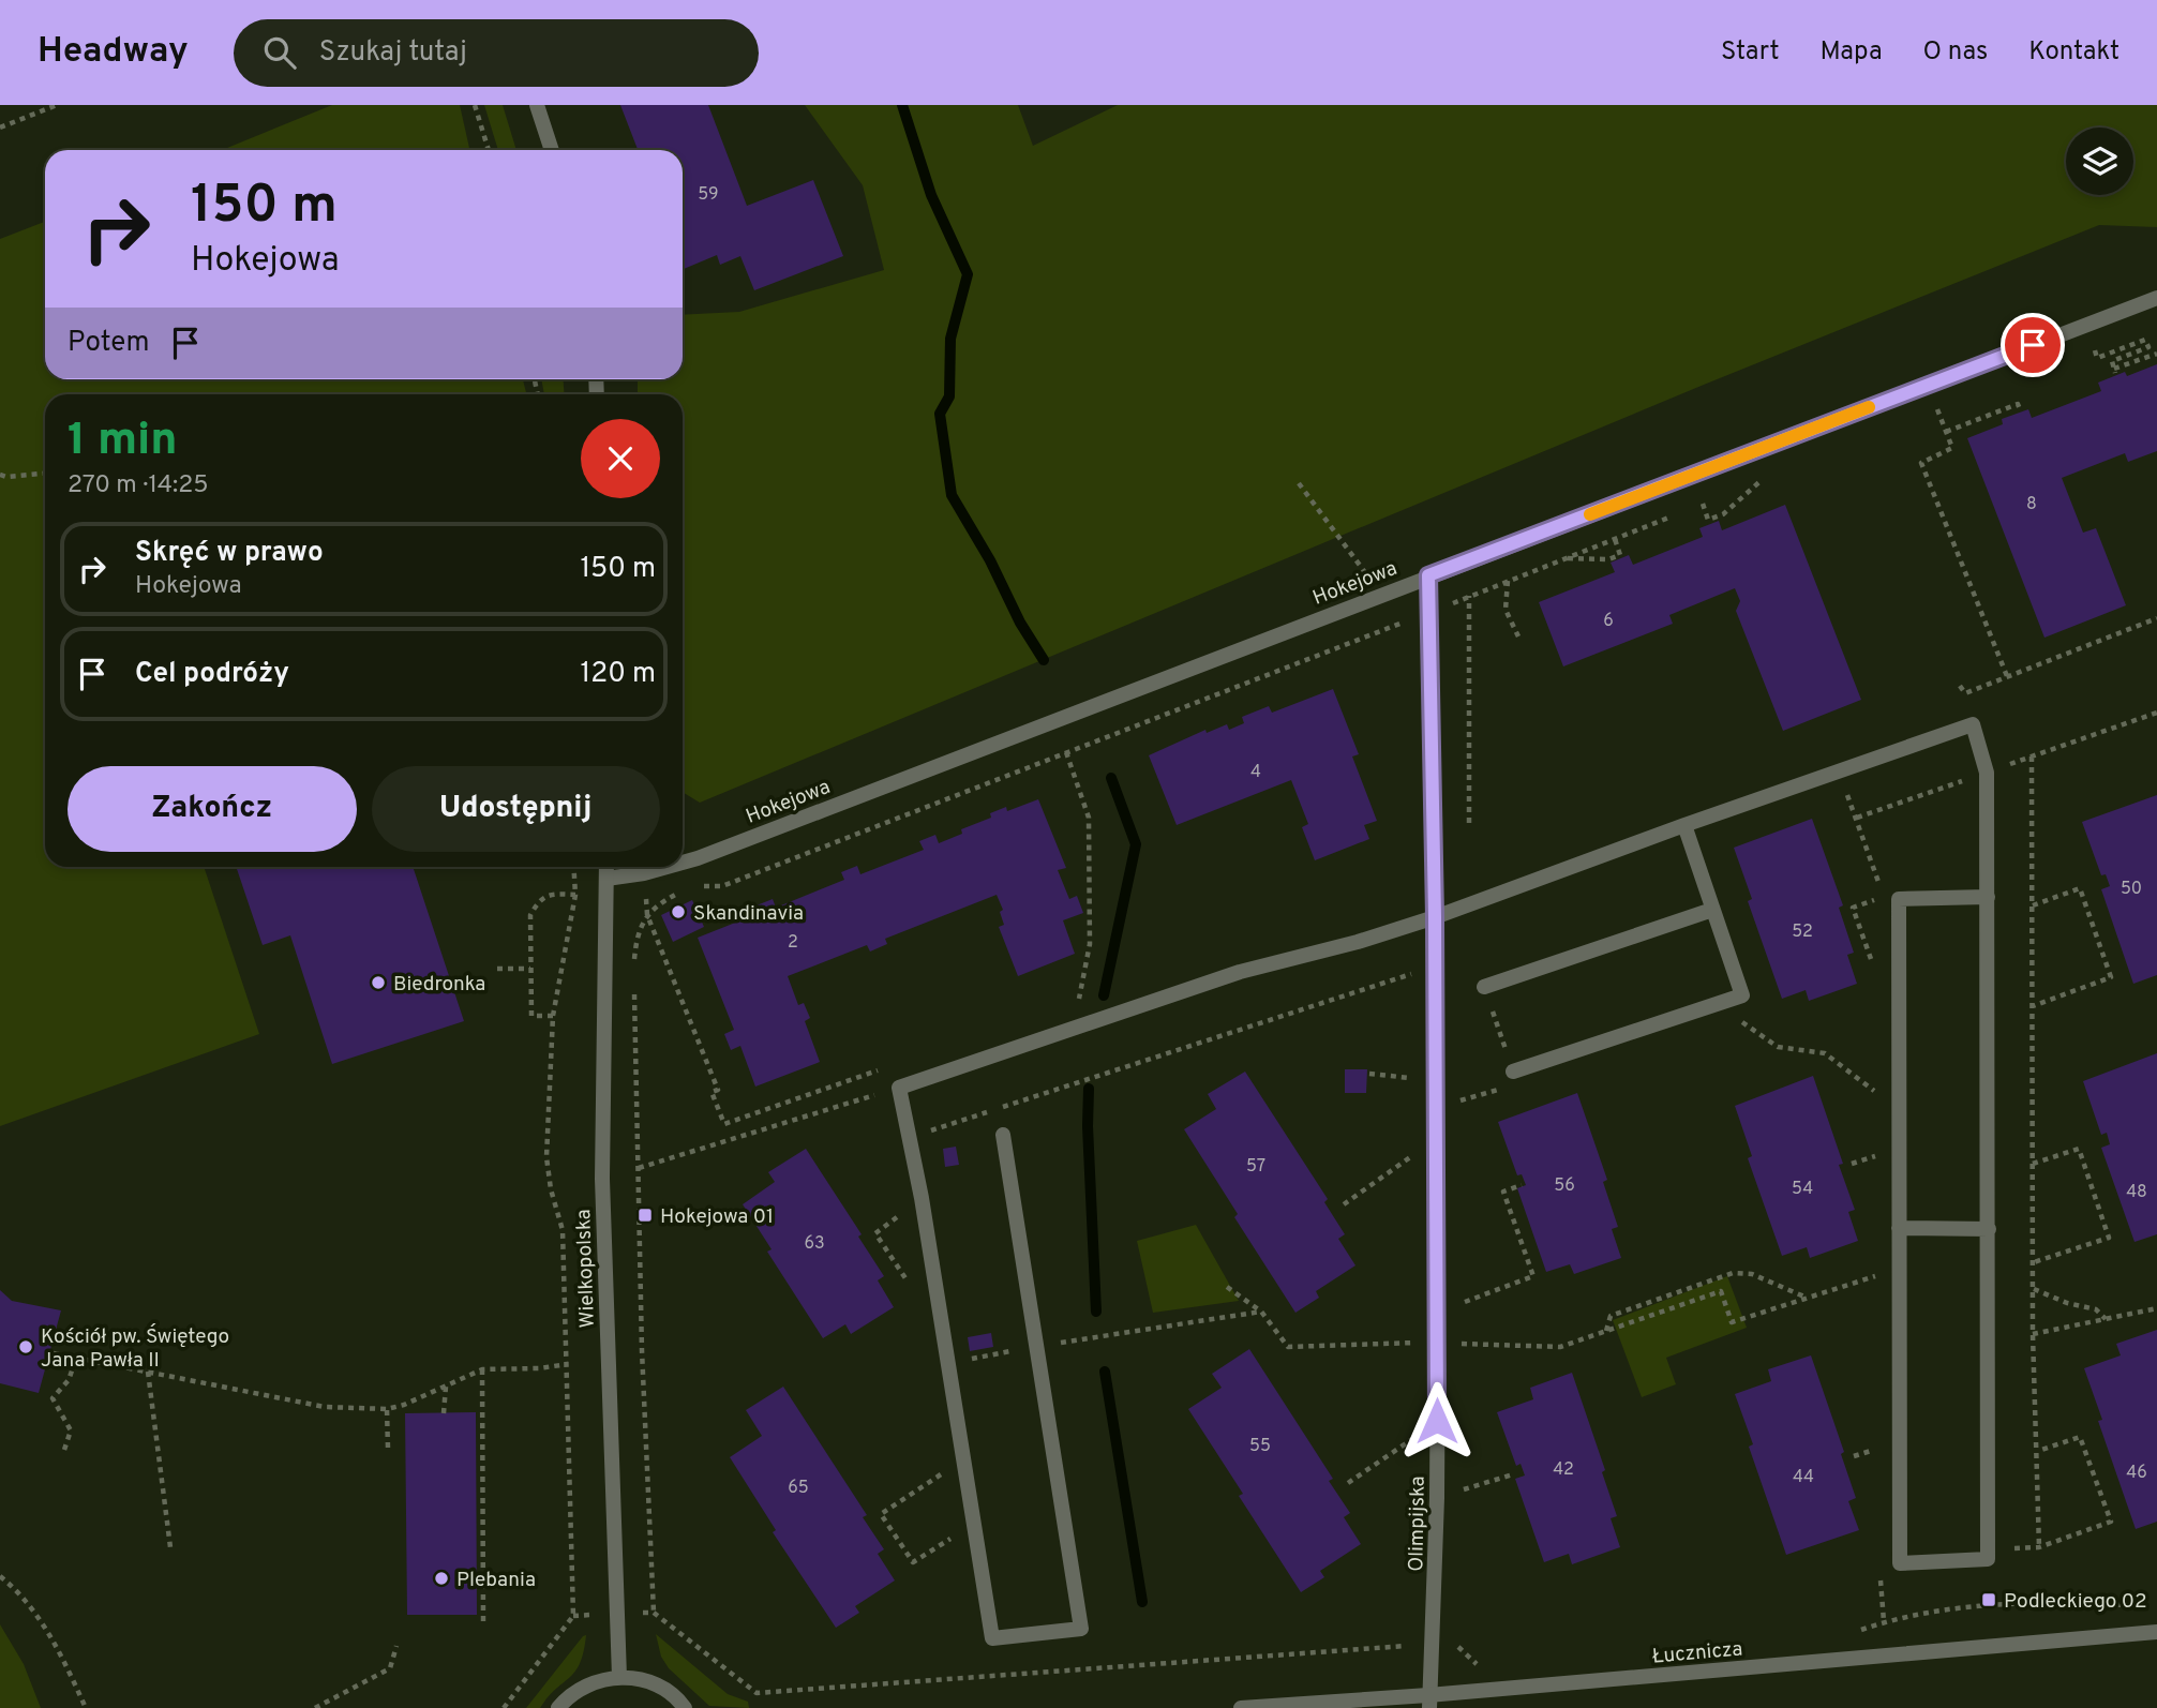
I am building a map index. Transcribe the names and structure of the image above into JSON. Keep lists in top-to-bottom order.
{
  "streets": {
    "street": [
      "Hokejowa",
      "Wielkopolska",
      "Olimpijska",
      "Łucznicza"
    ]
  },
  "crossings": [
    ["Hokejowa", "Wielkopolska"],
    ["Hokejowa", "Olimpijska"],
    ["Olimpijska", "Łucznicza"]
  ],
  "places": {
    "other": [
      "Skandinavia",
      "Biedronka",
      "Kościół pw. Świętego Jana Pawła II",
      "Plebania"
    ],
    "transit": ["Hokejowa 01", "Podleckiego 02"]
  },
  "house_numbers": [
    "59",
    "8",
    "6",
    "4",
    "50",
    "52",
    "2",
    "57",
    "56",
    "54",
    "48",
    "63",
    "55",
    "42",
    "46",
    "44",
    "65"
  ],
  "page": {
    "header": "Headway",
    "search": "Szukaj tutaj",
    "nav": [
      "Start",
      "Mapa",
      "O nas",
      "Kontakt"
    ],
    "turn": ["150 m", "Hokejowa"],
    "then": "Potem",
    "heading": ["1 min", "270 m · 14:25"],
    "list": [
      {
        "name": "Skręć w prawo",
        "note": "Hokejowa",
        "value": "150 m"
      },
      {
        "name": "Cel podróży",
        "value": "120 m"
      }
    ],
    "buttons": ["Zakończ", "Udostępnij"]
  }
}
